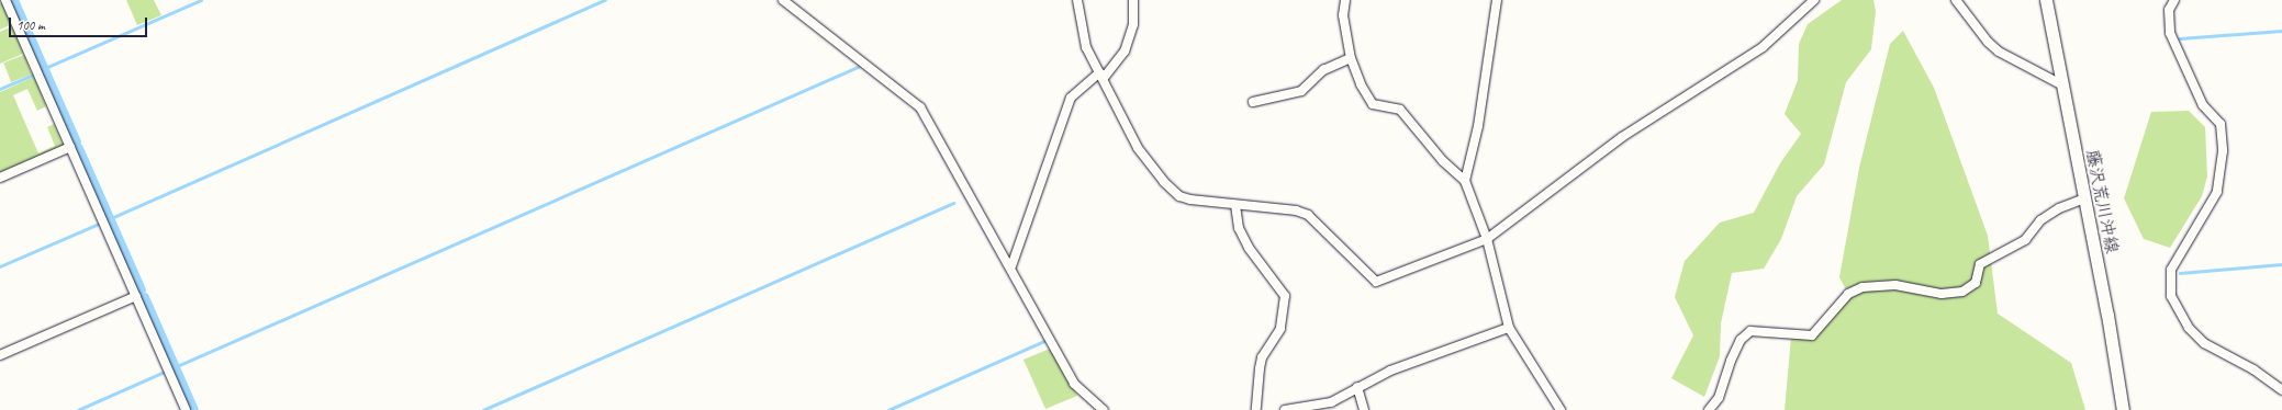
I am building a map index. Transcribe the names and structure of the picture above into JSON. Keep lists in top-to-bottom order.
{
  "streets": {
    "main road": ["藤沢荒川沖線"]
  },
  "scale_bar": "100 m"
}
